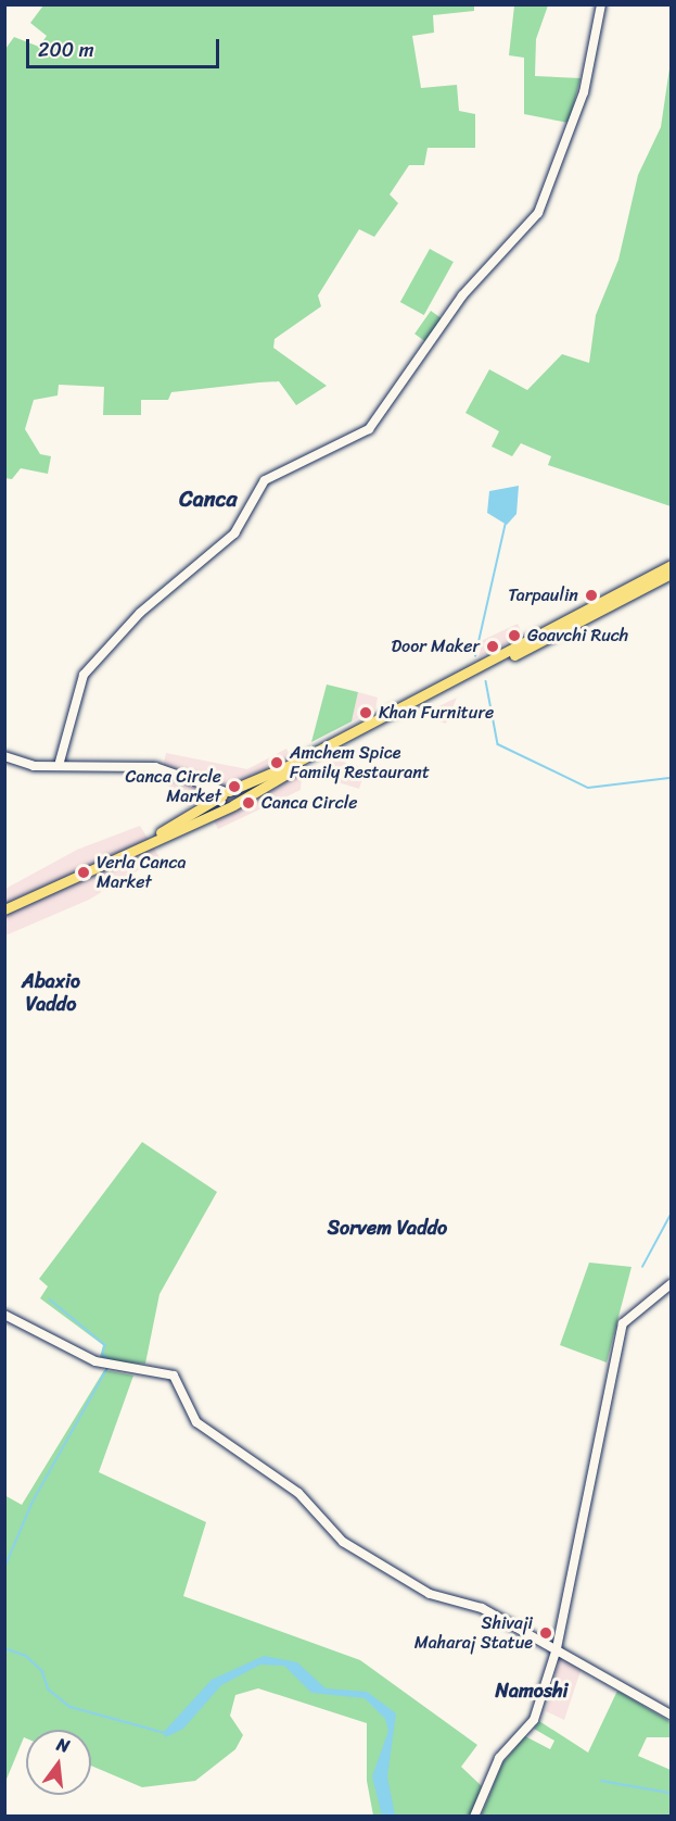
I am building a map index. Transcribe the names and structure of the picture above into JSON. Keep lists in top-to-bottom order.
{
  "districts": [
    "Canca",
    "Abaxio Vaddo",
    "Sorvem Vaddo",
    "Namoshi"
  ],
  "places": [
    "Tarpaulin",
    "Goavchi Ruch",
    "Door Maker",
    "Khan Furniture",
    "Amchem Spice Family Restaurant",
    "Canca Circle Market",
    "Canca Circle",
    "Verla Canca Market",
    "Shivaji Maharaj Statue"
  ],
  "scale_bar": "200 m",
  "north": "top"
}
